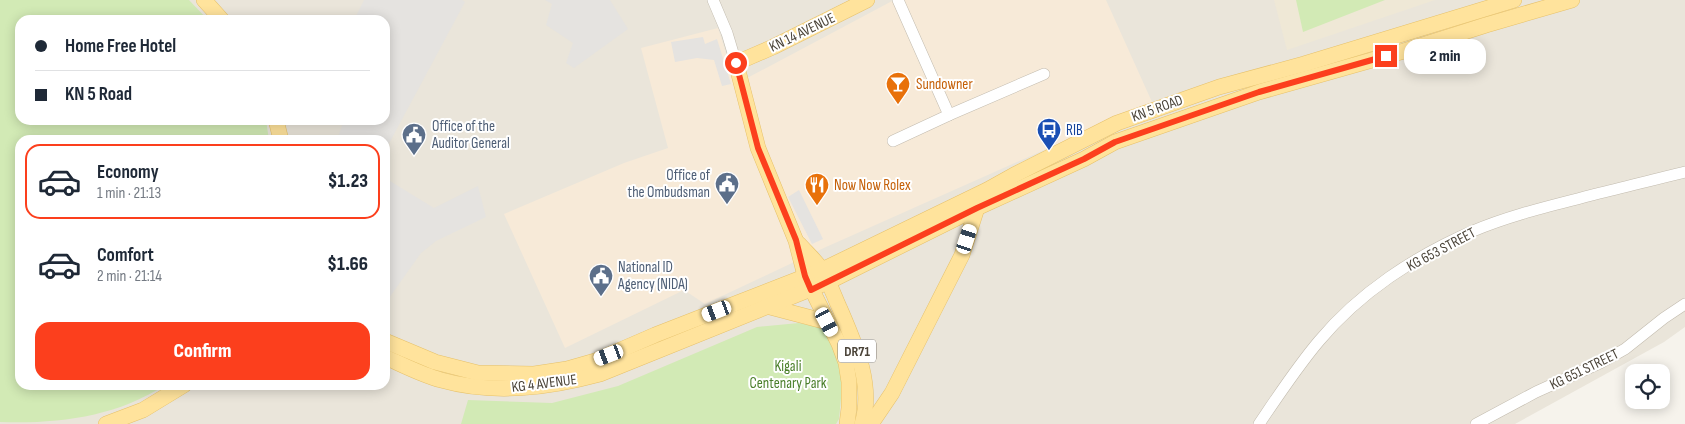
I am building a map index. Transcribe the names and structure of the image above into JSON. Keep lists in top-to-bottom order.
{
  "streets": {
    "main road": [
      "KN 14 AVENUE",
      "KN 5 ROAD",
      "DR71",
      "KG 4 AVENUE"
    ],
    "street": ["KG 653 STREET", "KG 651 STREET"]
  },
  "crossings": [
    ["KN 5 ROAD", "DR71"],
    ["KN 5 ROAD", "KG 4 AVENUE"],
    ["DR71", "KG 4 AVENUE"]
  ],
  "parks": ["Kigali Centenary Park"],
  "places": {
    "bar": ["Sundowner"],
    "bus stop": ["RIB"],
    "public building": ["Office of the Auditor General", "Office of the Ombudsman", "National ID Agency (NIDA)"],
    "restaurant": ["Now Now Rolex"]
  },
  "page": {
    "banner": ["Home Free Hotel", "KN 5 Road"],
    "bubble": "2 min",
    "list": [
      {
        "name": "Economy",
        "note": "1 min · 21:13",
        "value": "$1.23"
      },
      {
        "name": "Comfort",
        "note": "2 min · 21:14",
        "value": "$1.66"
      }
    ],
    "buttons": "Confirm"
  }
}
